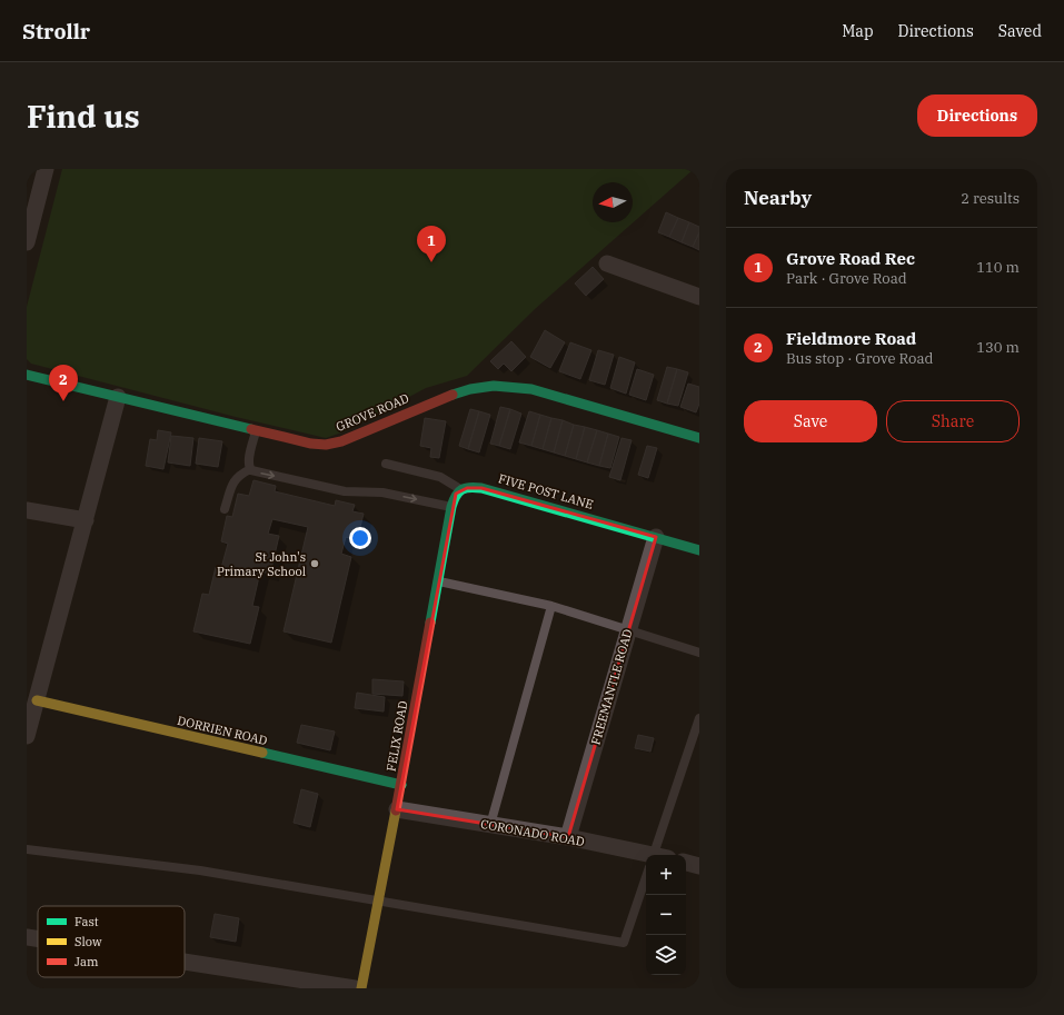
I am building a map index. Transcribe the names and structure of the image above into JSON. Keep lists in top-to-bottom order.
{
  "streets": {
    "street": [
      "GROVE ROAD",
      "FIVE POST LANE",
      "FREEMANTLE ROAD",
      "DORRIEN ROAD",
      "FELIX ROAD",
      "CORONADO ROAD"
    ]
  },
  "crossings": [
    ["FIVE POST LANE", "FREEMANTLE ROAD"],
    ["FIVE POST LANE", "FELIX ROAD"],
    ["FREEMANTLE ROAD", "CORONADO ROAD"],
    ["DORRIEN ROAD", "FELIX ROAD"],
    ["FELIX ROAD", "CORONADO ROAD"]
  ],
  "places": ["St John's Primary School"],
  "legend": ["Fast", "Slow", "Jam"],
  "north": "left",
  "page": {
    "header": "Strollr",
    "nav": ["Map", "Directions", "Saved"],
    "buttons": [
      "Directions",
      ["Save", "Share"]
    ],
    "title": "Find us",
    "heading": ["Nearby", "2 results"],
    "pins": ["1", "2"],
    "list": [
      {
        "mark": "1",
        "name": "Grove Road Rec",
        "note": "Park · Grove Road",
        "value": "110 m"
      },
      {
        "mark": "2",
        "name": "Fieldmore Road",
        "note": "Bus stop · Grove Road",
        "value": "130 m"
      }
    ],
    "map_buttons": ["+", "−"]
  }
}
